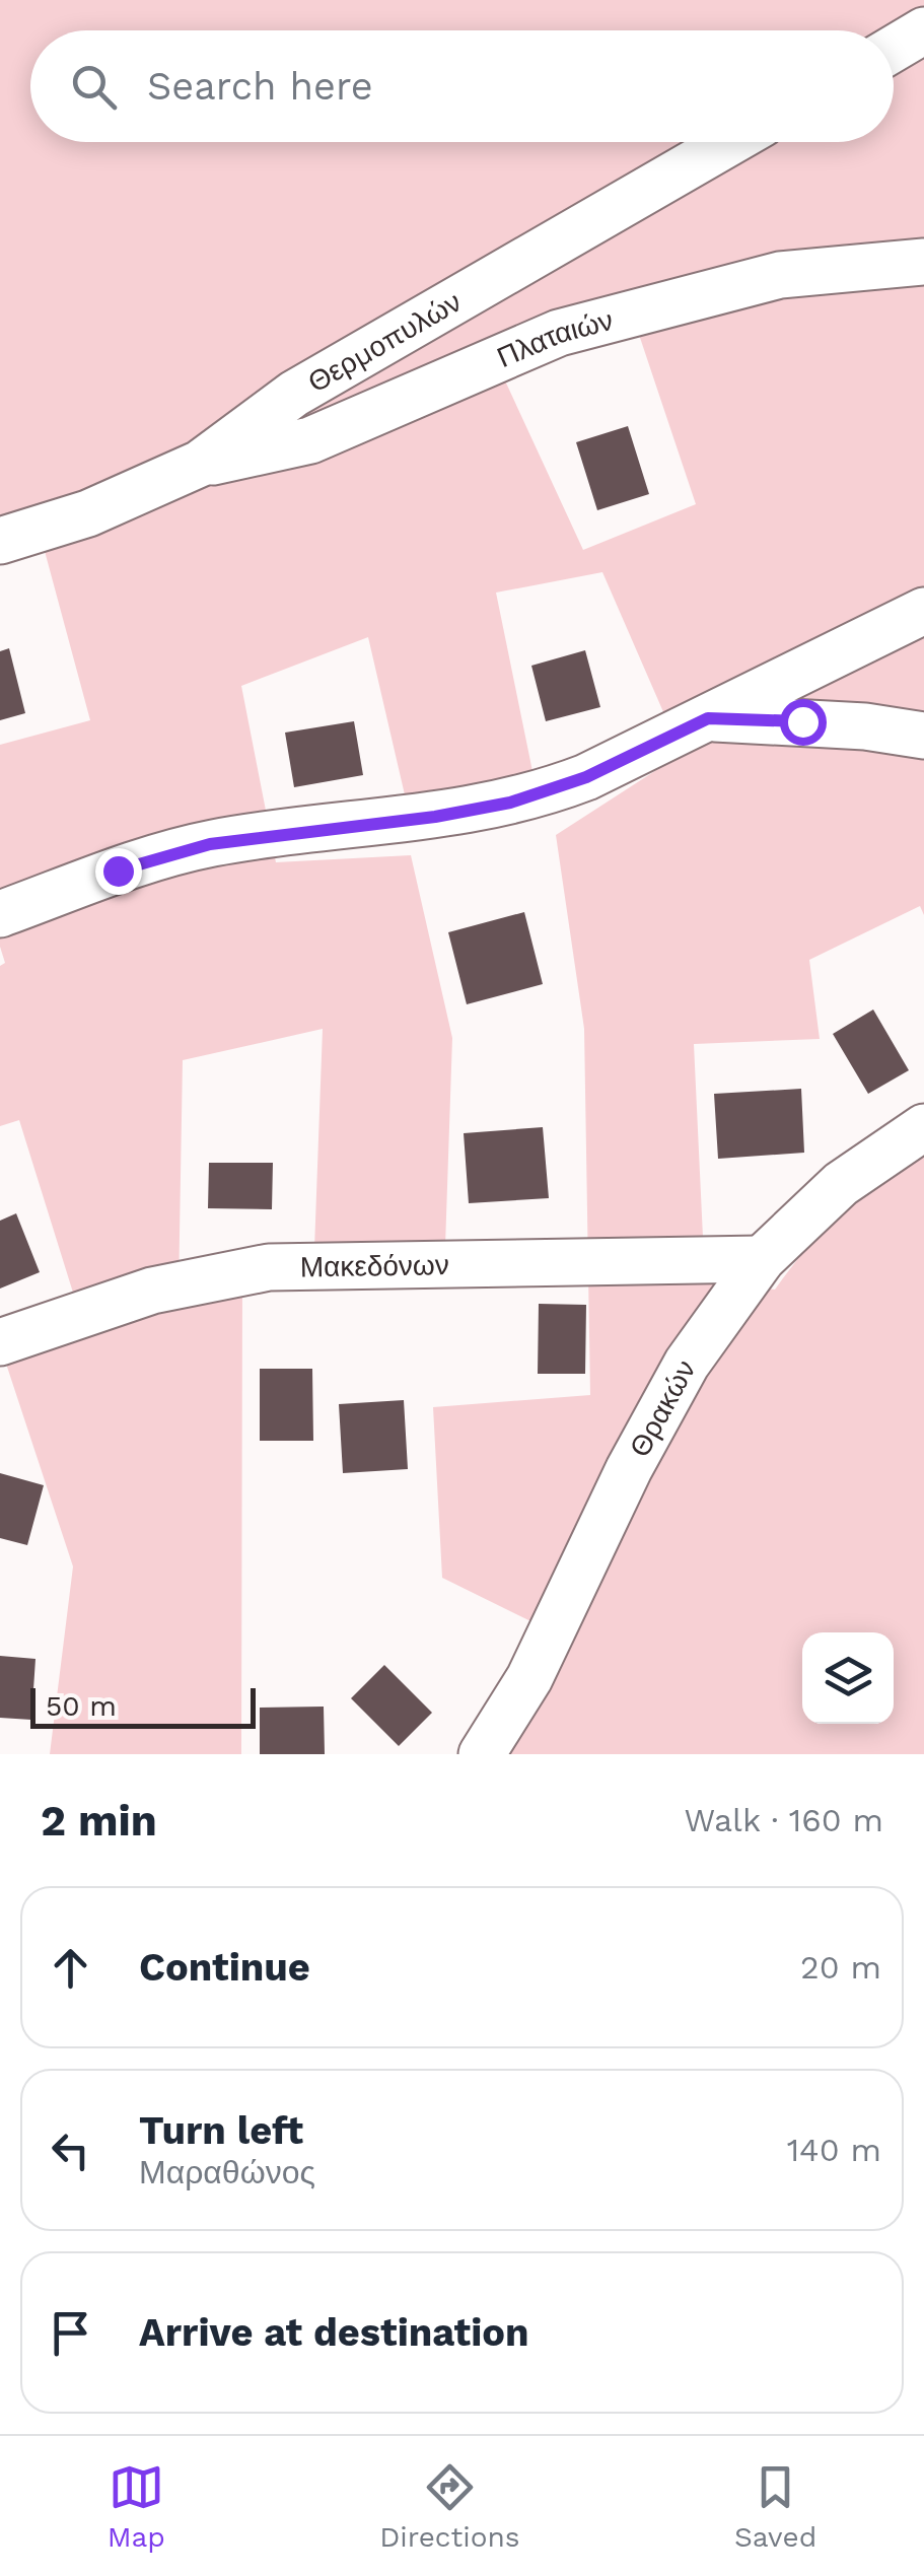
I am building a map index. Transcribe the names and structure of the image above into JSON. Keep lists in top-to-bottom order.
{
  "streets": {
    "street": [
      "Πλαταιών",
      "Θερμοπυλών",
      "Μακεδόνων",
      "Θρακών"
    ]
  },
  "crossings": [
    ["Πλαταιών", "Θερμοπυλών"],
    ["Μακεδόνων", "Θρακών"]
  ],
  "scale_bar": "50 m",
  "page": {
    "search": "Search here",
    "scale": "50 m",
    "heading": ["2 min", "Walk · 160 m"],
    "list": [
      ["Continue", "20 m"],
      ["Turn left", "Μαραθώνος", "140 m"],
      "Arrive at destination"
    ],
    "nav": ["Map", "Directions", "Saved"]
  }
}
